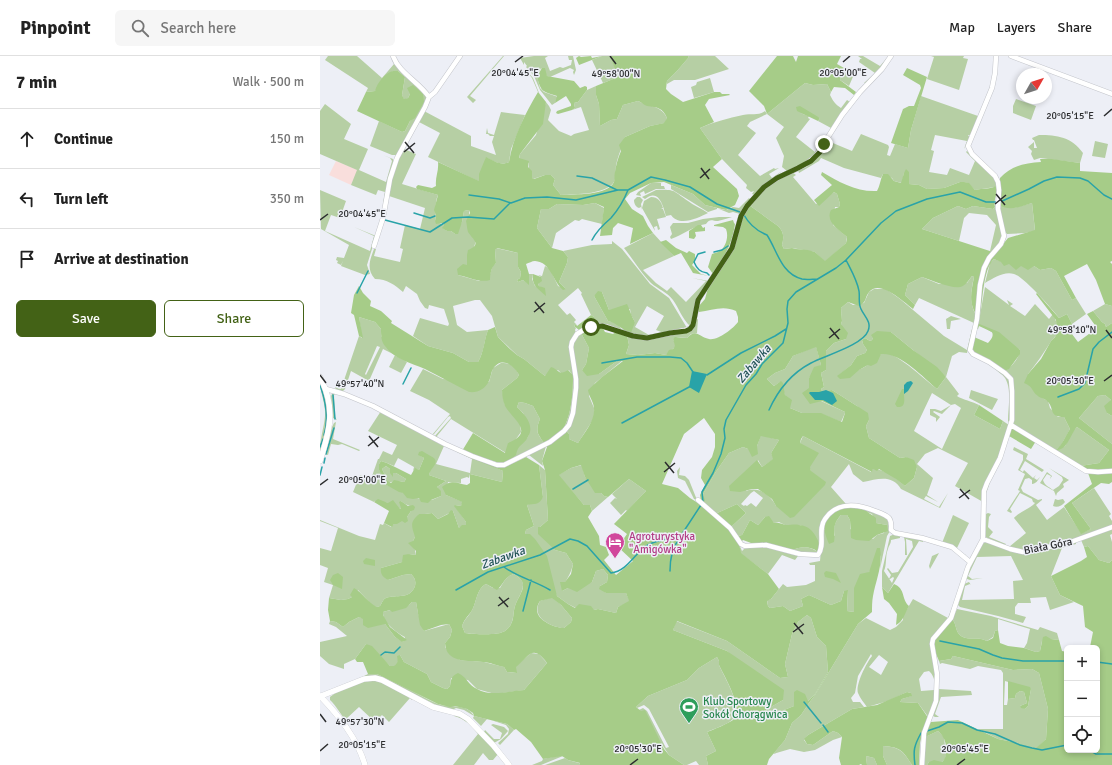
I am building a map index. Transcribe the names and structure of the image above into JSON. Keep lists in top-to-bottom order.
{
  "streets": {
    "street": ["Biała Góra"]
  },
  "water": ["Zabawka"],
  "places": {
    "hotel": ["Agroturystyka \"Amigówka\""],
    "sports": ["Klub Sportowy Sokół Chorągwica"]
  },
  "north": "top right",
  "page": {
    "header": "Pinpoint",
    "search": "Search here",
    "nav": ["Map", "Layers", "Share"],
    "heading": ["7 min", "Walk · 500 m"],
    "list": [
      ["Continue", "150 m"],
      ["Turn left", "350 m"],
      "Arrive at destination"
    ],
    "buttons": ["Save", "Share"],
    "map_buttons": ["+", "−"]
  },
  "coordinates": [
    "20°04'45\"E",
    "20°05'00\"E",
    "49°58'00\"N",
    "20°05'15\"E",
    "49°58'10\"N",
    "20°05'30\"E",
    "49°57'40\"N",
    "49°57'30\"N",
    "20°05'45\"E"
  ]
}
